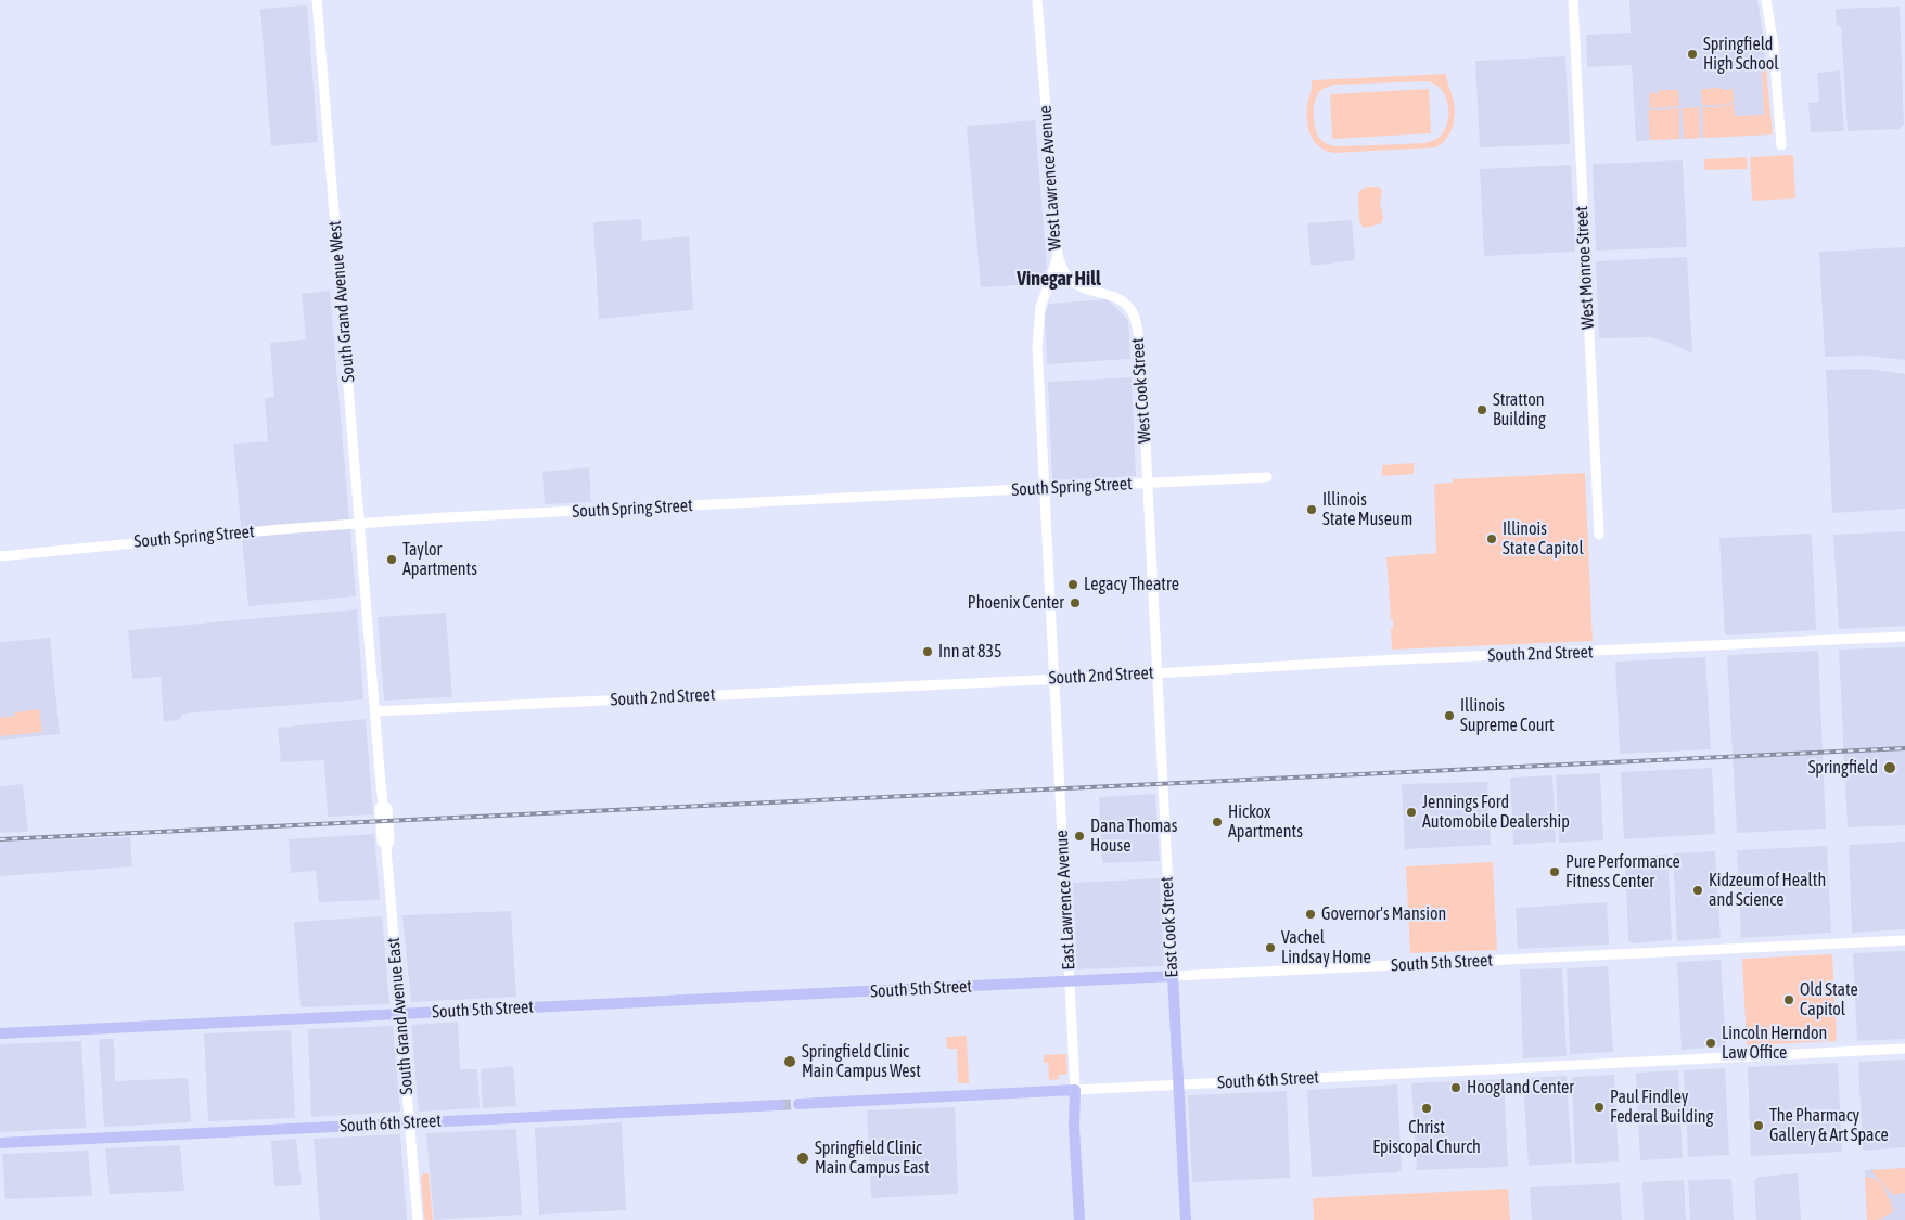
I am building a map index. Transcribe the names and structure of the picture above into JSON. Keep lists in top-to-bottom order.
{
  "streets": {
    "main road": [
      "West Lawrence Avenue",
      "West Monroe Street",
      "South Grand Avenue West",
      "West Cook Street",
      "South Spring Street",
      "South 2nd Street",
      "East Lawrence Avenue",
      "East Cook Street",
      "South 5th Street",
      "South Grand Avenue East",
      "South 6th Street"
    ]
  },
  "crossings": [
    ["West Lawrence Avenue", "West Cook Street"],
    ["West Lawrence Avenue", "South Spring Street"],
    ["West Lawrence Avenue", "East Lawrence Avenue"],
    ["South Grand Avenue West", "South Spring Street"],
    ["South Grand Avenue West", "South Grand Avenue East"],
    ["West Cook Street", "South Spring Street"],
    ["West Cook Street", "East Cook Street"],
    ["South 2nd Street", "East Lawrence Avenue"],
    ["South 2nd Street", "East Cook Street"],
    ["South 2nd Street", "South Grand Avenue East"],
    ["East Lawrence Avenue", "South 5th Street"],
    ["East Lawrence Avenue", "South 6th Street"],
    ["East Cook Street", "South 5th Street"],
    ["East Cook Street", "South 6th Street"],
    ["South 5th Street", "South Grand Avenue East"],
    ["South Grand Avenue East", "South 6th Street"]
  ],
  "districts": ["Vinegar Hill"],
  "places": [
    "Springfield High School",
    "Stratton Building",
    "Illinois State Museum",
    "Illinois State Capitol",
    "Taylor Apartments",
    "Legacy Theatre",
    "Phoenix Center",
    "Inn at 835",
    "Illinois Supreme Court",
    "Springfield",
    "Jennings Ford Automobile Dealership",
    "Hickox Apartments",
    "Dana Thomas House",
    "Pure Performance Fitness Center",
    "Kidzeum of Health and Science",
    "Governor's Mansion",
    "Vachel Lindsay Home",
    "Old State Capitol",
    "Lincoln Herndon Law Office",
    "Springfield Clinic Main Campus West",
    "Hoogland Center",
    "Paul Findley Federal Building",
    "Christ Episcopal Church",
    "The Pharmacy Gallery & Art Space",
    "Springfield Clinic Main Campus East"
  ]
}
